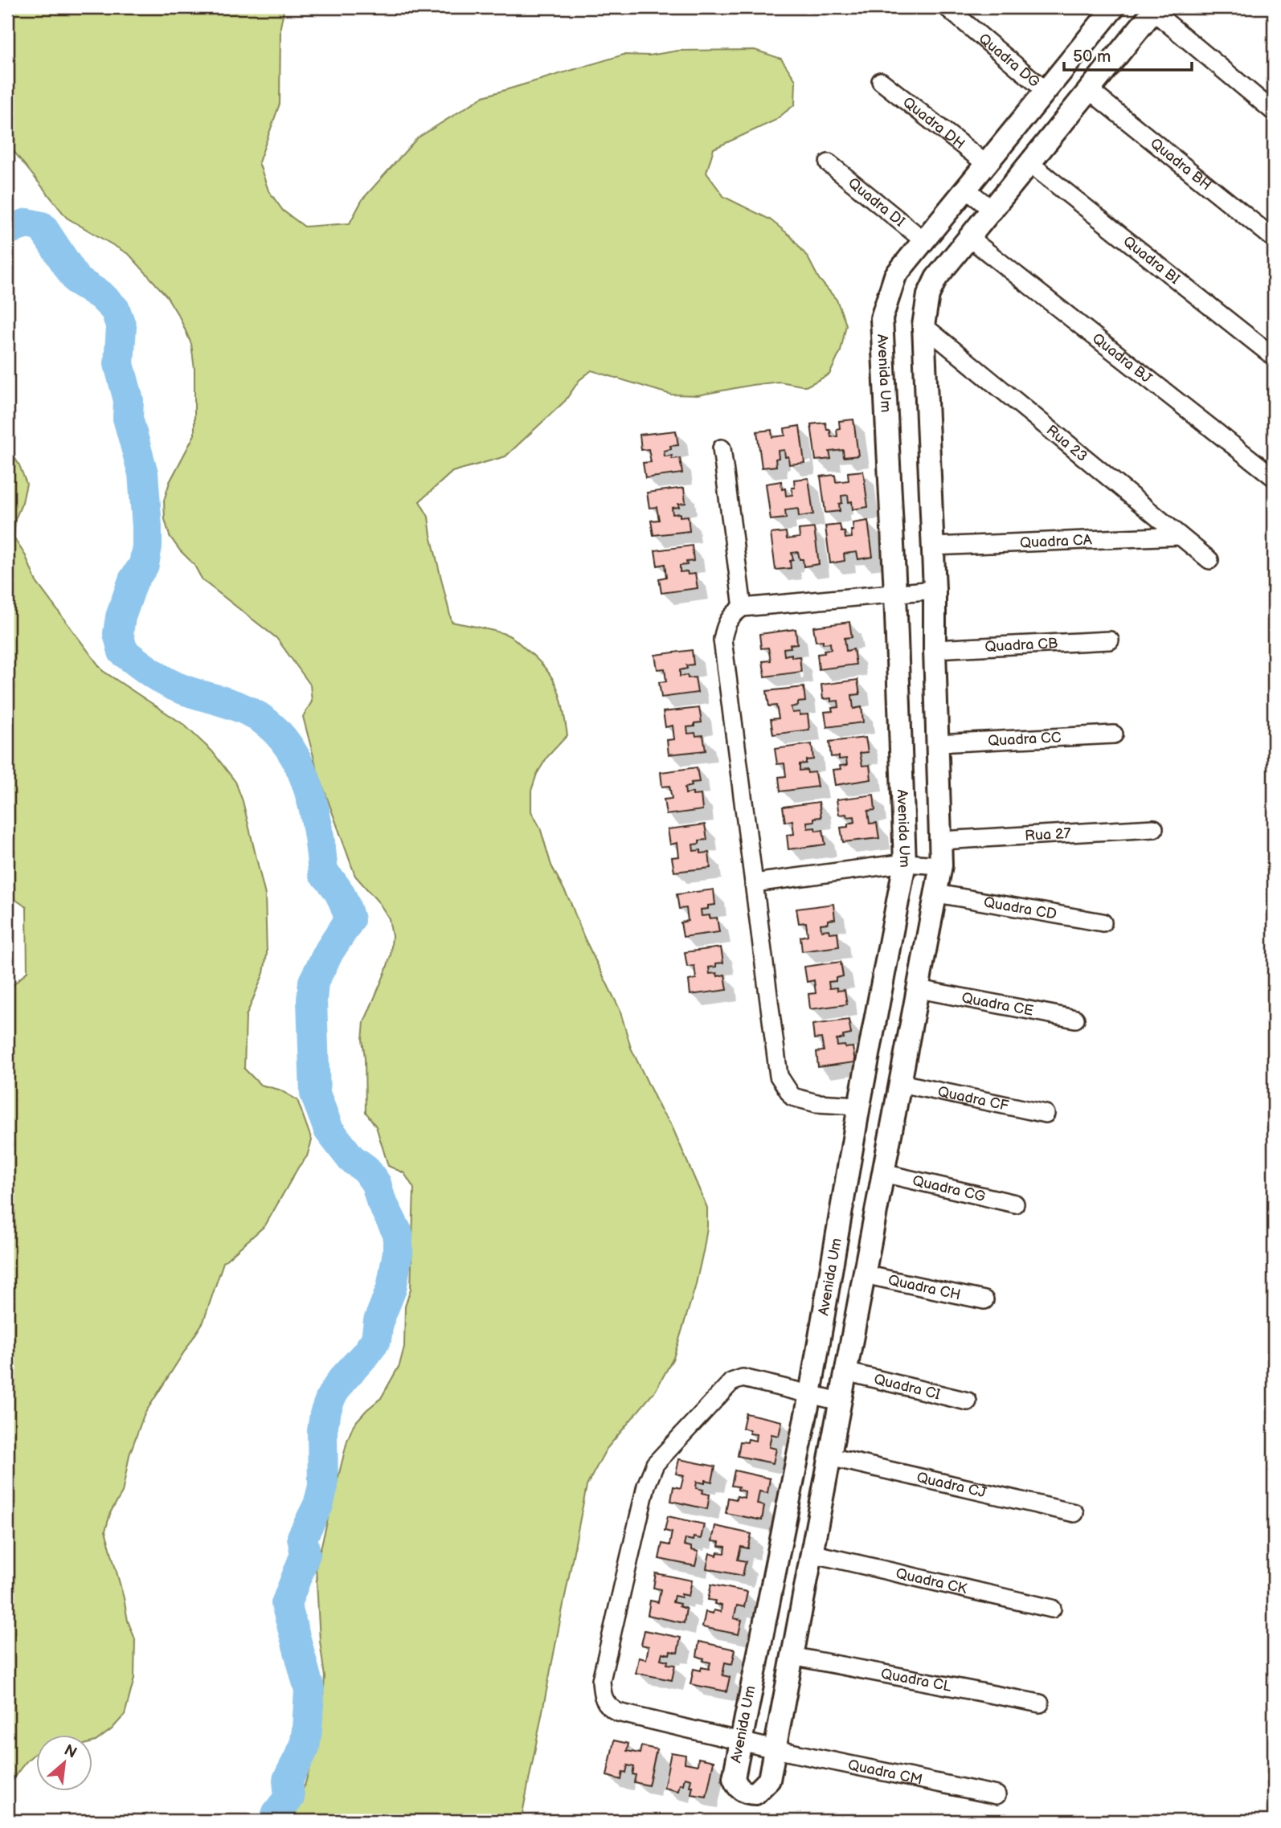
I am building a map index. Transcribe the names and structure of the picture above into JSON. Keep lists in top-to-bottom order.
{
  "streets": {
    "street": [
      "Quadra DG",
      "Quadra DH",
      "Quadra BH",
      "Quadra DI",
      "Quadra BI",
      "Quadra BJ",
      "Avenida Um",
      "Rua 23",
      "Quadra CA",
      "Quadra CB",
      "Quadra CC",
      "Rua 27",
      "Quadra CD",
      "Quadra CE",
      "Quadra CF",
      "Quadra CG",
      "Quadra CH",
      "Quadra CI",
      "Quadra CJ",
      "Quadra CK",
      "Quadra CL",
      "Quadra CM"
    ]
  },
  "crossings": [
    ["Quadra DG", "Avenida Um"],
    ["Quadra DH", "Avenida Um"],
    ["Quadra BH", "Avenida Um"],
    ["Quadra DI", "Avenida Um"],
    ["Quadra BI", "Avenida Um"],
    ["Quadra BJ", "Avenida Um"],
    ["Avenida Um", "Rua 23"],
    ["Avenida Um", "Quadra CA"],
    ["Avenida Um", "Quadra CB"],
    ["Avenida Um", "Quadra CC"],
    ["Avenida Um", "Rua 27"],
    ["Avenida Um", "Quadra CD"],
    ["Avenida Um", "Quadra CE"],
    ["Avenida Um", "Quadra CF"],
    ["Avenida Um", "Quadra CG"],
    ["Avenida Um", "Quadra CH"],
    ["Avenida Um", "Quadra CI"],
    ["Avenida Um", "Quadra CJ"],
    ["Avenida Um", "Quadra CK"],
    ["Avenida Um", "Quadra CL"],
    ["Avenida Um", "Quadra CM"],
    ["Rua 23", "Quadra CA"]
  ],
  "scale_bar": "50 m",
  "north": "top right"
}
